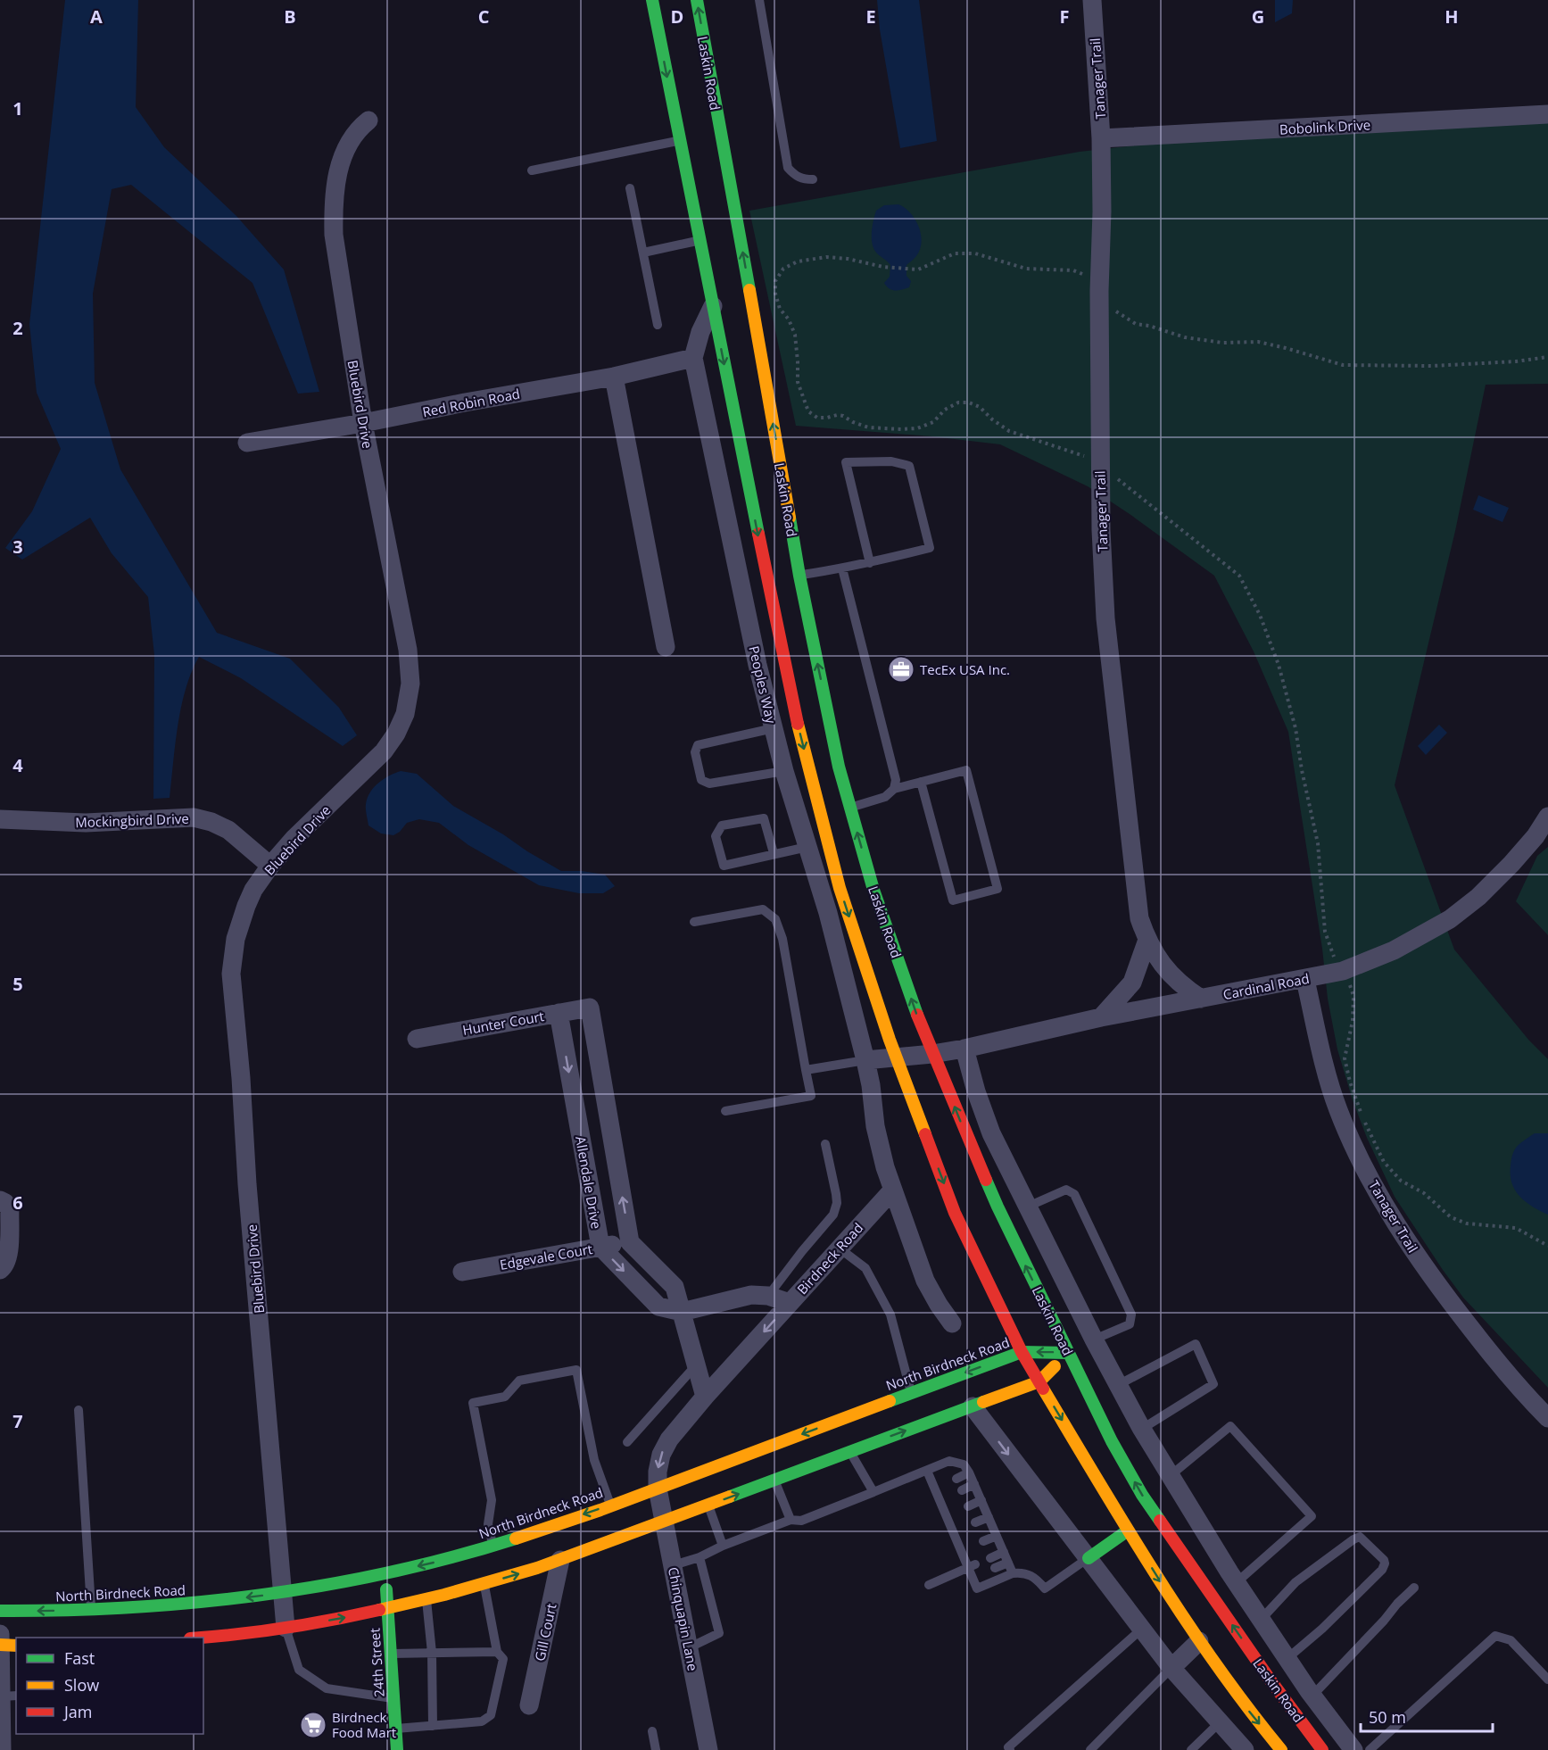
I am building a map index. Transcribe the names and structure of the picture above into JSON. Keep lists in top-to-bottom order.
{
  "streets": {
    "main road": ["Laskin Road", "North Birdneck Road", "24th Street"],
    "street": [
      "Tanager Trail",
      "Bobolink Drive",
      "Red Robin Road",
      "Bluebird Drive",
      "Peoples Way",
      "Mockingbird Drive",
      "Cardinal Road",
      "Hunter Court",
      "Allendale Drive",
      "Edgevale Court",
      "Birdneck Road",
      "Chinquapin Lane",
      "Gill Court"
    ]
  },
  "crossings": [
    ["Laskin Road", "Cardinal Road"],
    ["Laskin Road", "North Birdneck Road"],
    ["Tanager Trail", "Bobolink Drive"],
    ["Tanager Trail", "Cardinal Road"],
    ["Red Robin Road", "Bluebird Drive"],
    ["Red Robin Road", "Peoples Way"],
    ["Bluebird Drive", "Mockingbird Drive"],
    ["Bluebird Drive", "North Birdneck Road"],
    ["Hunter Court", "Allendale Drive"],
    ["Hunter Court", "Edgevale Court"],
    ["Allendale Drive", "Edgevale Court"],
    ["Birdneck Road", "North Birdneck Road"],
    ["Birdneck Road", "Chinquapin Lane"],
    ["North Birdneck Road", "Chinquapin Lane"],
    ["North Birdneck Road", "24th Street"]
  ],
  "one_way": ["Hunter Court", "Allendale Drive", "Birdneck Road"],
  "places": {
    "office": ["TecEx USA Inc."],
    "supermarket": ["Birdneck Food Mart"]
  },
  "legend": ["Fast", "Slow", "Jam"],
  "scale_bar": "50 m",
  "grid": {
    "columns": [
      "A",
      "B",
      "C",
      "D",
      "E",
      "F",
      "G",
      "H"
    ],
    "rows": [
      "1",
      "2",
      "3",
      "4",
      "5",
      "6",
      "7"
    ]
  }
}
